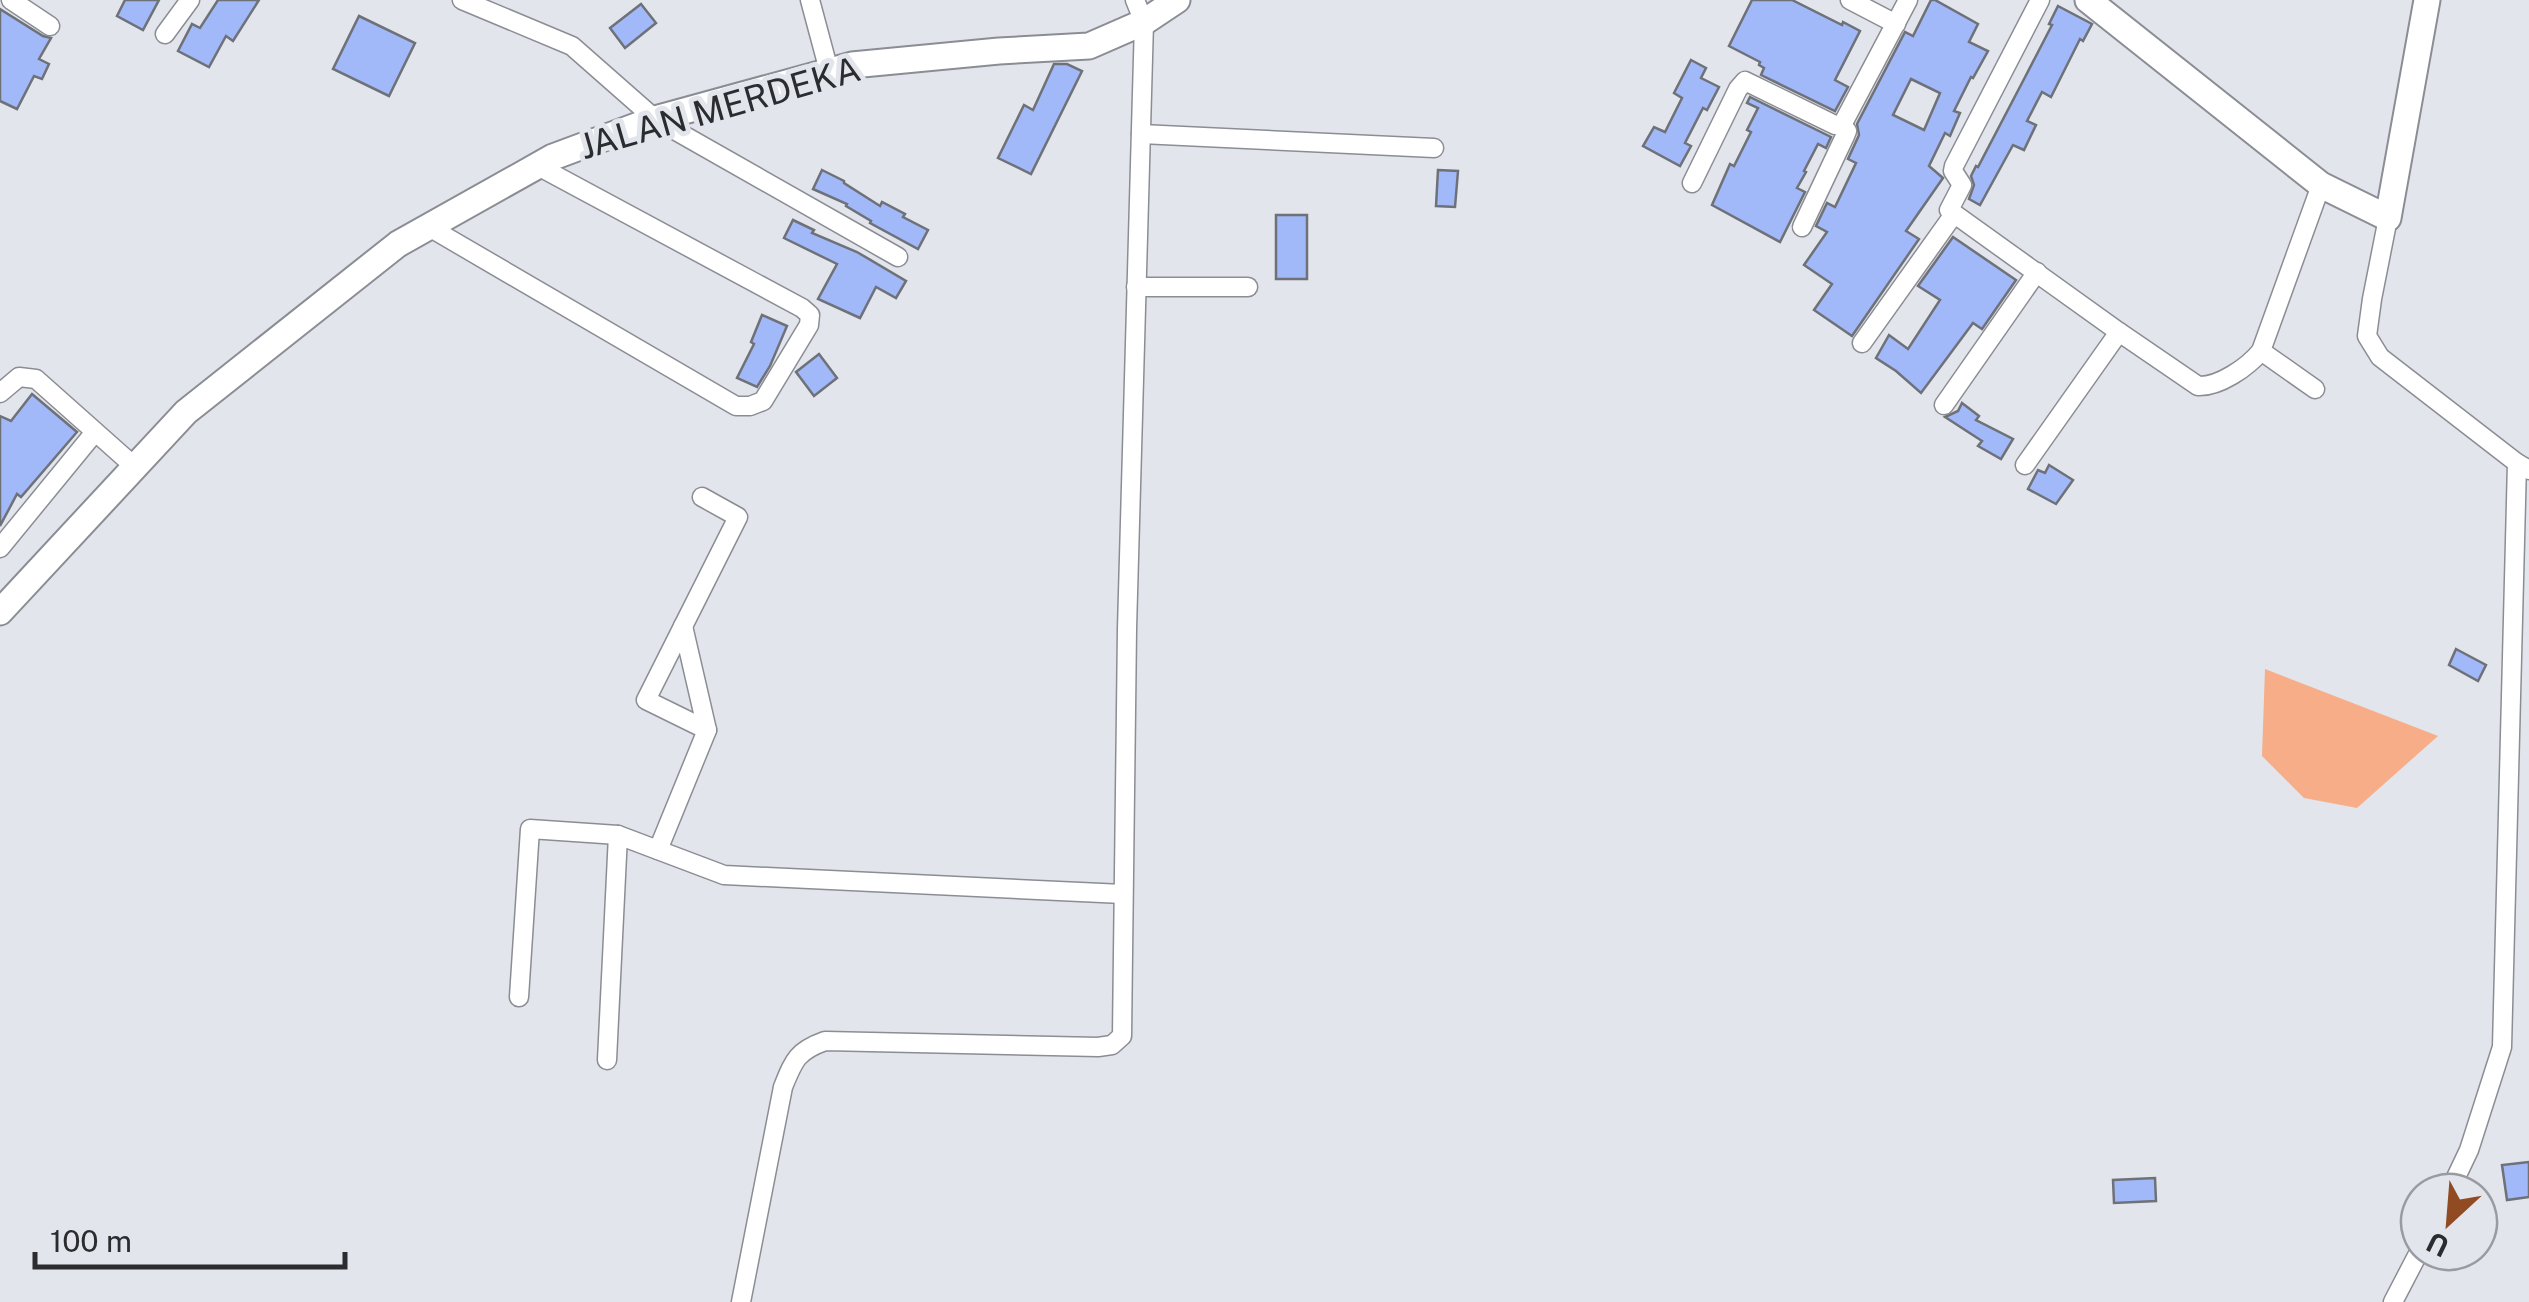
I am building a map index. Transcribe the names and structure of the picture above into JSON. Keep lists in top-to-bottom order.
{
  "streets": {
    "street": ["JALAN MERDEKA"]
  },
  "scale_bar": "100 m",
  "north": "bottom left"
}
